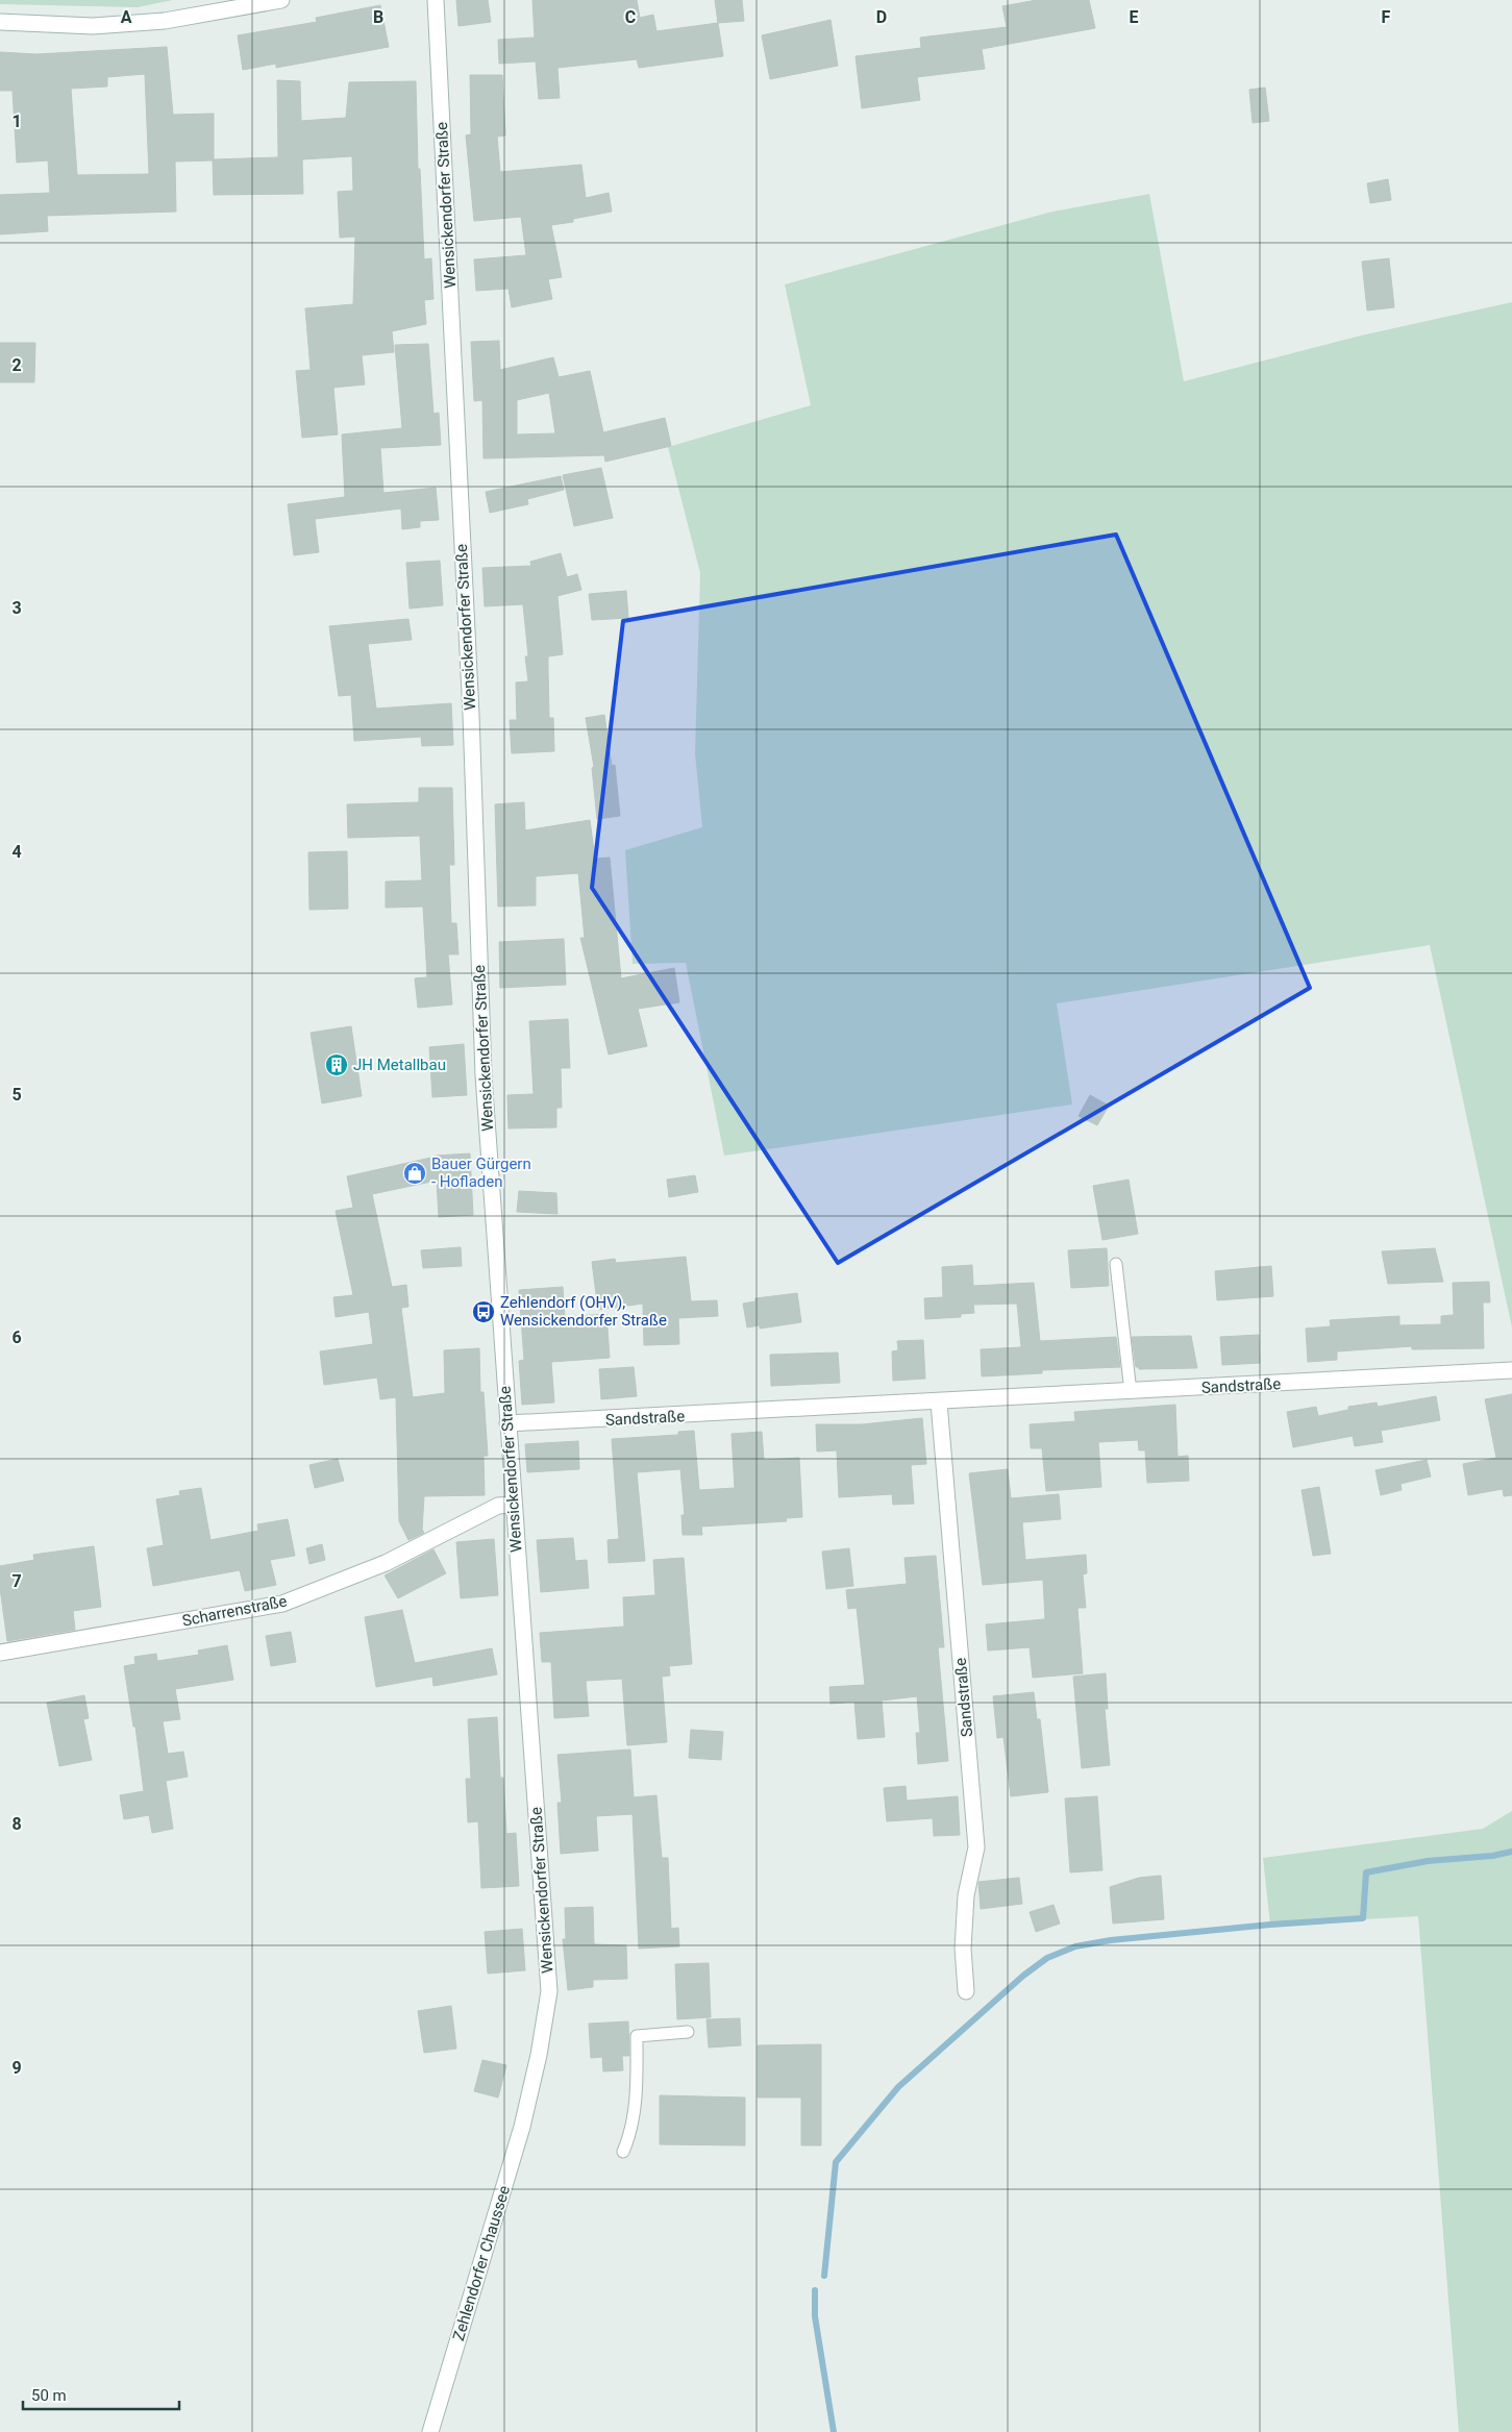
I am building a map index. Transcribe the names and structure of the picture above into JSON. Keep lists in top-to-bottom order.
{
  "streets": {
    "main road": [
      "Wensickendorfer Straße",
      "Sandstraße",
      "Scharrenstraße",
      "Zehlendorfer Chaussee"
    ]
  },
  "crossings": [
    ["Wensickendorfer Straße", "Sandstraße"],
    ["Wensickendorfer Straße", "Scharrenstraße"],
    ["Wensickendorfer Straße", "Zehlendorfer Chaussee"]
  ],
  "places": {
    "building": ["JH Metallbau"],
    "shop": ["Bauer Gürgern - Hofladen"],
    "bus stop": ["Zehlendorf (OHV), Wensickendorfer Straße"]
  },
  "scale_bar": "50 m",
  "grid": {
    "columns": [
      "A",
      "B",
      "C",
      "D",
      "E",
      "F"
    ],
    "rows": [
      "1",
      "2",
      "3",
      "4",
      "5",
      "6",
      "7",
      "8",
      "9"
    ]
  }
}
